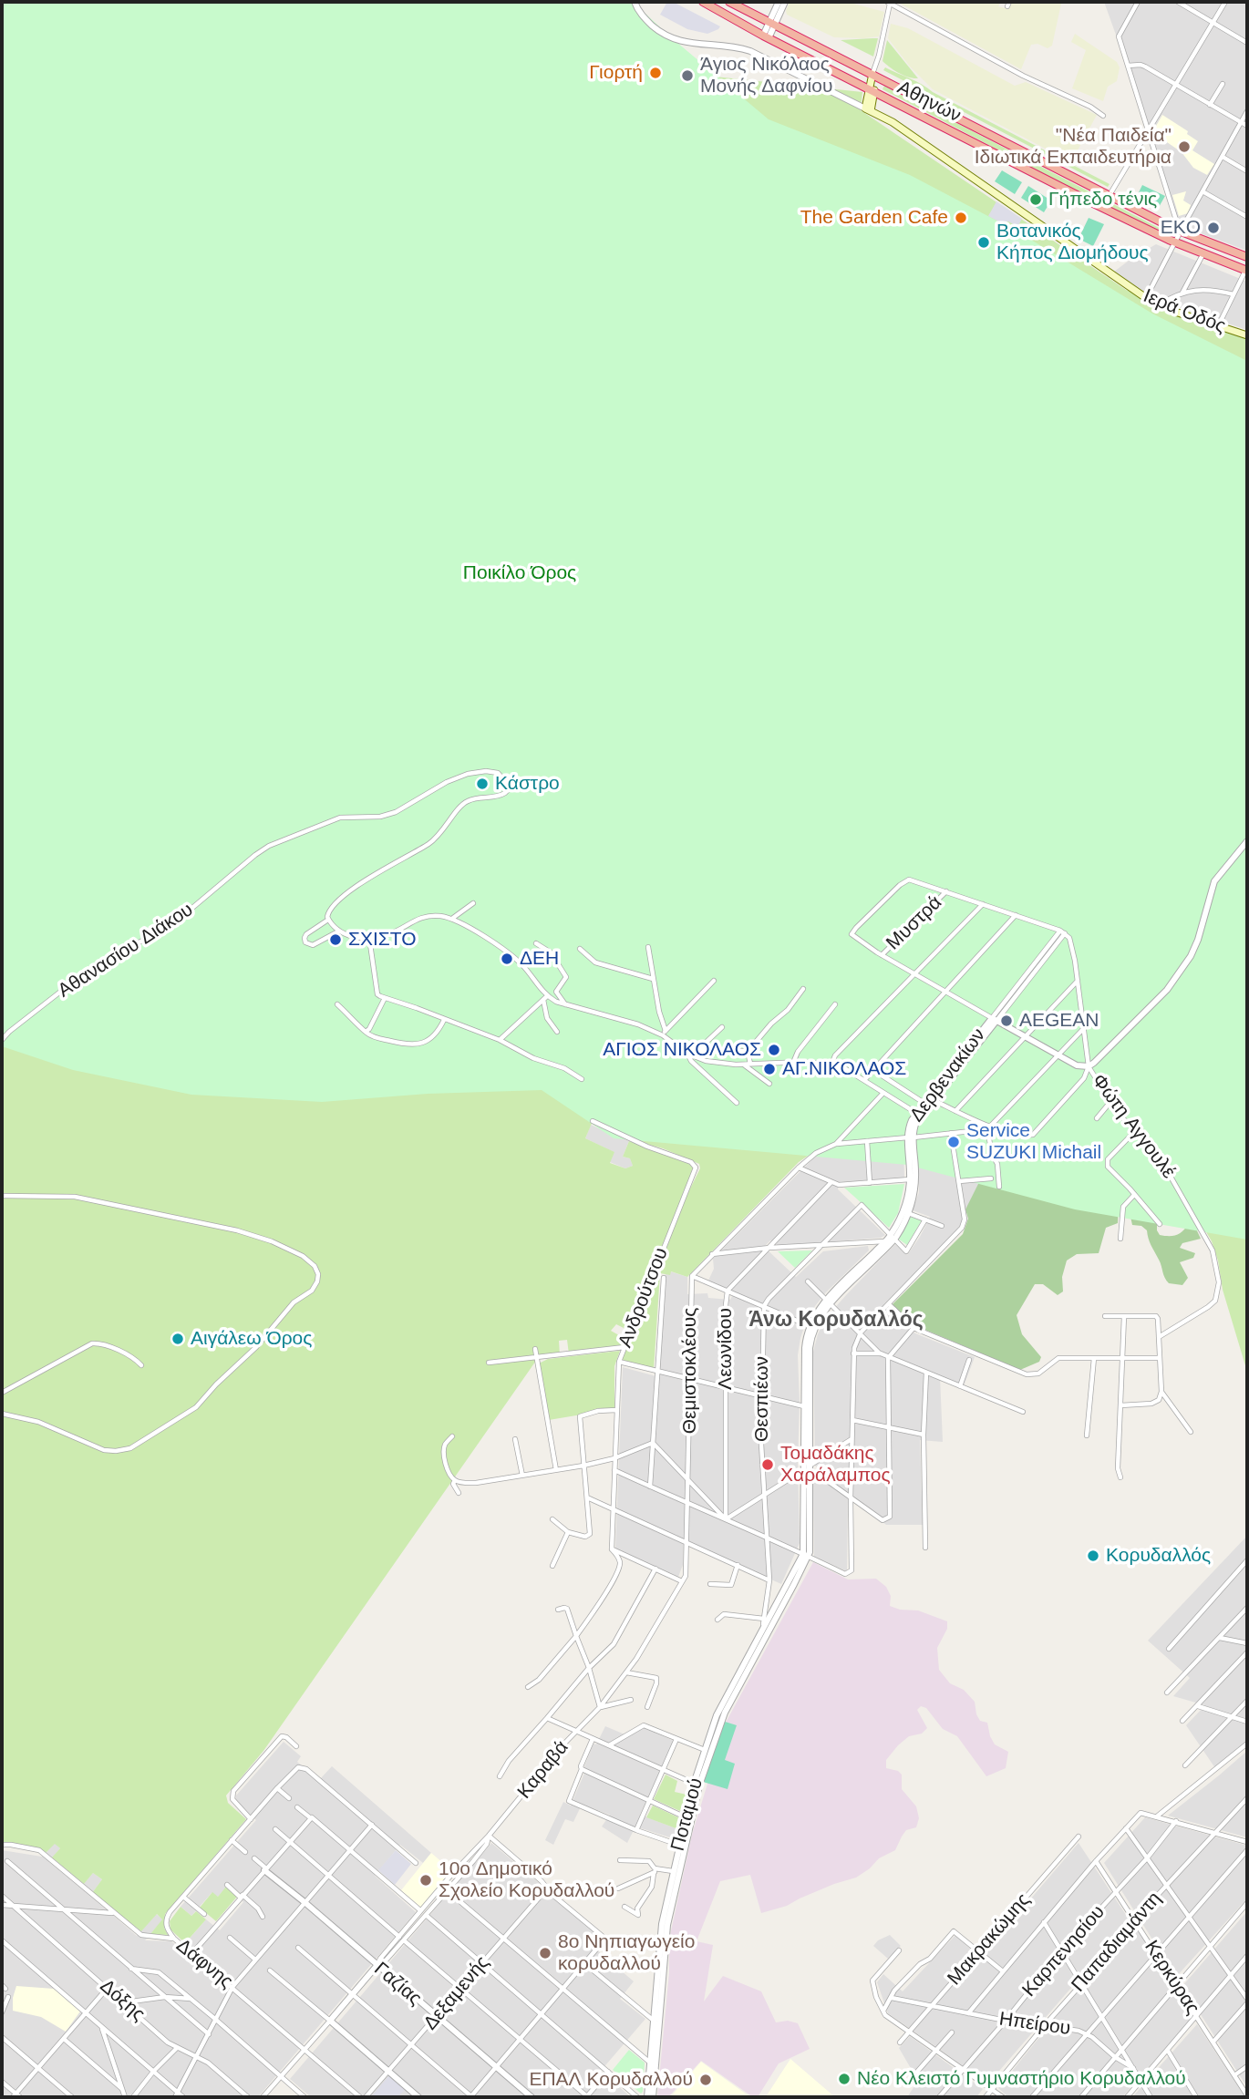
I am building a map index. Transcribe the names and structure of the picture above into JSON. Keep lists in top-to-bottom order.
{
  "streets": {
    "highway": ["Αθηνών"],
    "main road": ["Ιερά Οδός"],
    "street": [
      "Μυστρά",
      "Αθανασίου Διάκου",
      "Δερβενακίων",
      "Φώτη Αγγουλέ",
      "Ανδρούτσου",
      "Λεωνίδου",
      "Θεμιστοκλέους",
      "Θεσπιέων",
      "Καραβά",
      "Ποταμού",
      "Μακρακώμης",
      "Παπαδιαμάντη",
      "Καρπενησίου",
      "Δάφνης",
      "Κερκύρας",
      "Γαζίας",
      "Δεξαμενής",
      "Δόξης",
      "Ηπείρου"
    ]
  },
  "crossings": [
    ["Δερβενακίων", "Ποταμού"],
    ["Θεμιστοκλέους", "Καραβά"],
    ["Θεσπιέων", "Ποταμού"],
    ["Καραβά", "Δάφνης"],
    ["Καραβά", "Γαζίας"],
    ["Μακρακώμης", "Ηπείρου"],
    ["Παπαδιαμάντη", "Κερκύρας"],
    ["Παπαδιαμάντη", "Ηπείρου"],
    ["Καρπενησίου", "Κερκύρας"],
    ["Καρπενησίου", "Ηπείρου"],
    ["Γαζίας", "Δεξαμενής"]
  ],
  "districts": ["Άνω Κορυδαλλός"],
  "parks": ["Ποικίλο Όρος"],
  "places": [
    "Γιορτή",
    "Άγιος Νικόλαος Μονής Δαφνίου",
    "\"Νέα Παιδεία\" Ιδιωτικά Εκπαιδευτήρια",
    "Γήπεδο τένις",
    "The Garden Cafe",
    "EKO",
    "Βοτανικός Κήπος Διομήδους",
    "Κάστρο",
    "ΣΧΙΣΤΟ",
    "ΔΕΗ",
    "AEGEAN",
    "ΑΓΙΟΣ ΝΙΚΟΛΑΟΣ",
    "ΑΓ.ΝΙΚΟΛΑΟΣ",
    "Service SUZUKI Michail",
    "Αιγάλεω Όρος",
    "Τομαδάκης Χαράλαμπος",
    "Κορυδαλλός",
    "10ο Δημοτικό Σχολείο Κορυδαλλού",
    "8ο Νηπιαγωγείο κορυδαλλού",
    "Νέο Κλειστό Γυμναστήριο Κορυδαλλού",
    "ΕΠΑΛ Κορυδαλλού"
  ]
}
